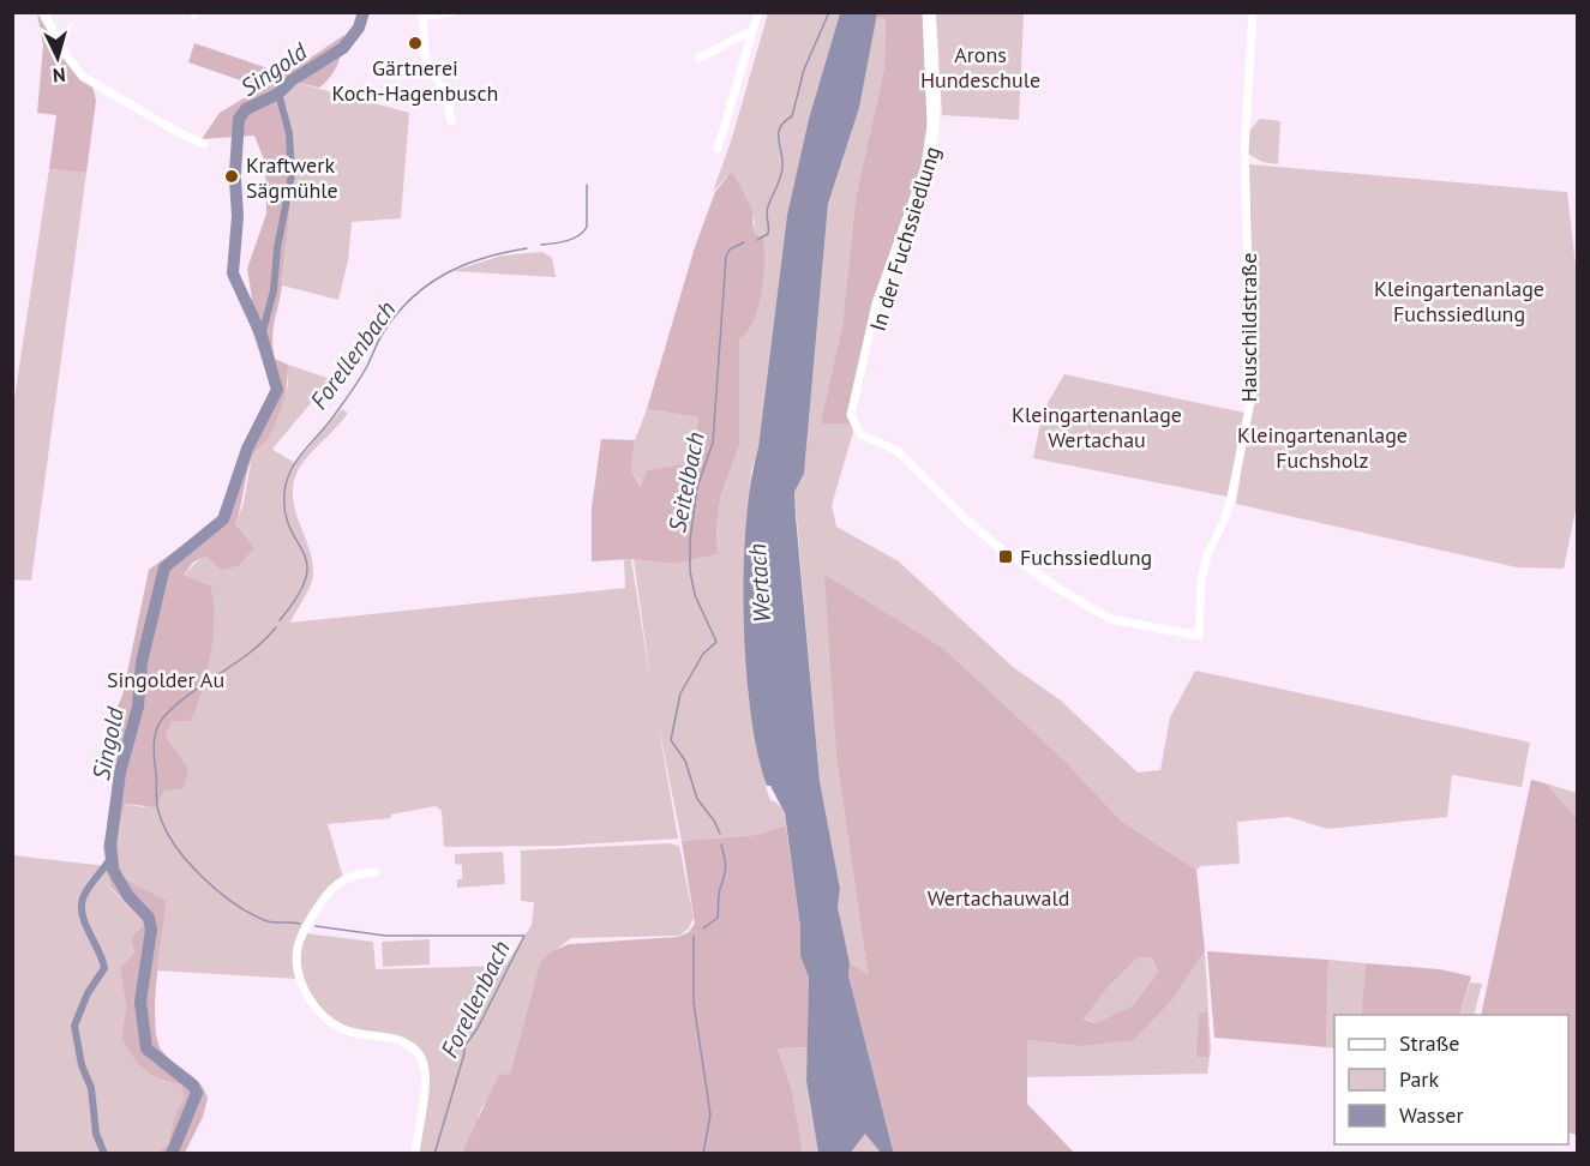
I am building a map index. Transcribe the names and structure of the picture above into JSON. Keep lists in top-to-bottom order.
{
  "streets": {
    "street": ["In der Fuchssiedlung", "Hauschildstraße"]
  },
  "crossings": [
    ["In der Fuchssiedlung", "Hauschildstraße"]
  ],
  "water": [
    "Singold",
    "Forellenbach",
    "Seitelbach",
    "Wertach"
  ],
  "parks": [
    "Arons Hundeschule",
    "Kleingartenanlage Fuchssiedlung",
    "Kleingartenanlage Wertachau",
    "Kleingartenanlage Fuchsholz",
    "Singolder Au",
    "Wertachauwald"
  ],
  "places": {
    "other": ["Gärtnerei Koch-Hagenbusch", "Kraftwerk Sägmühle"],
    "transit": ["Fuchssiedlung"]
  },
  "legend": ["Straße", "Park", "Wasser"],
  "north": "bottom"
}
